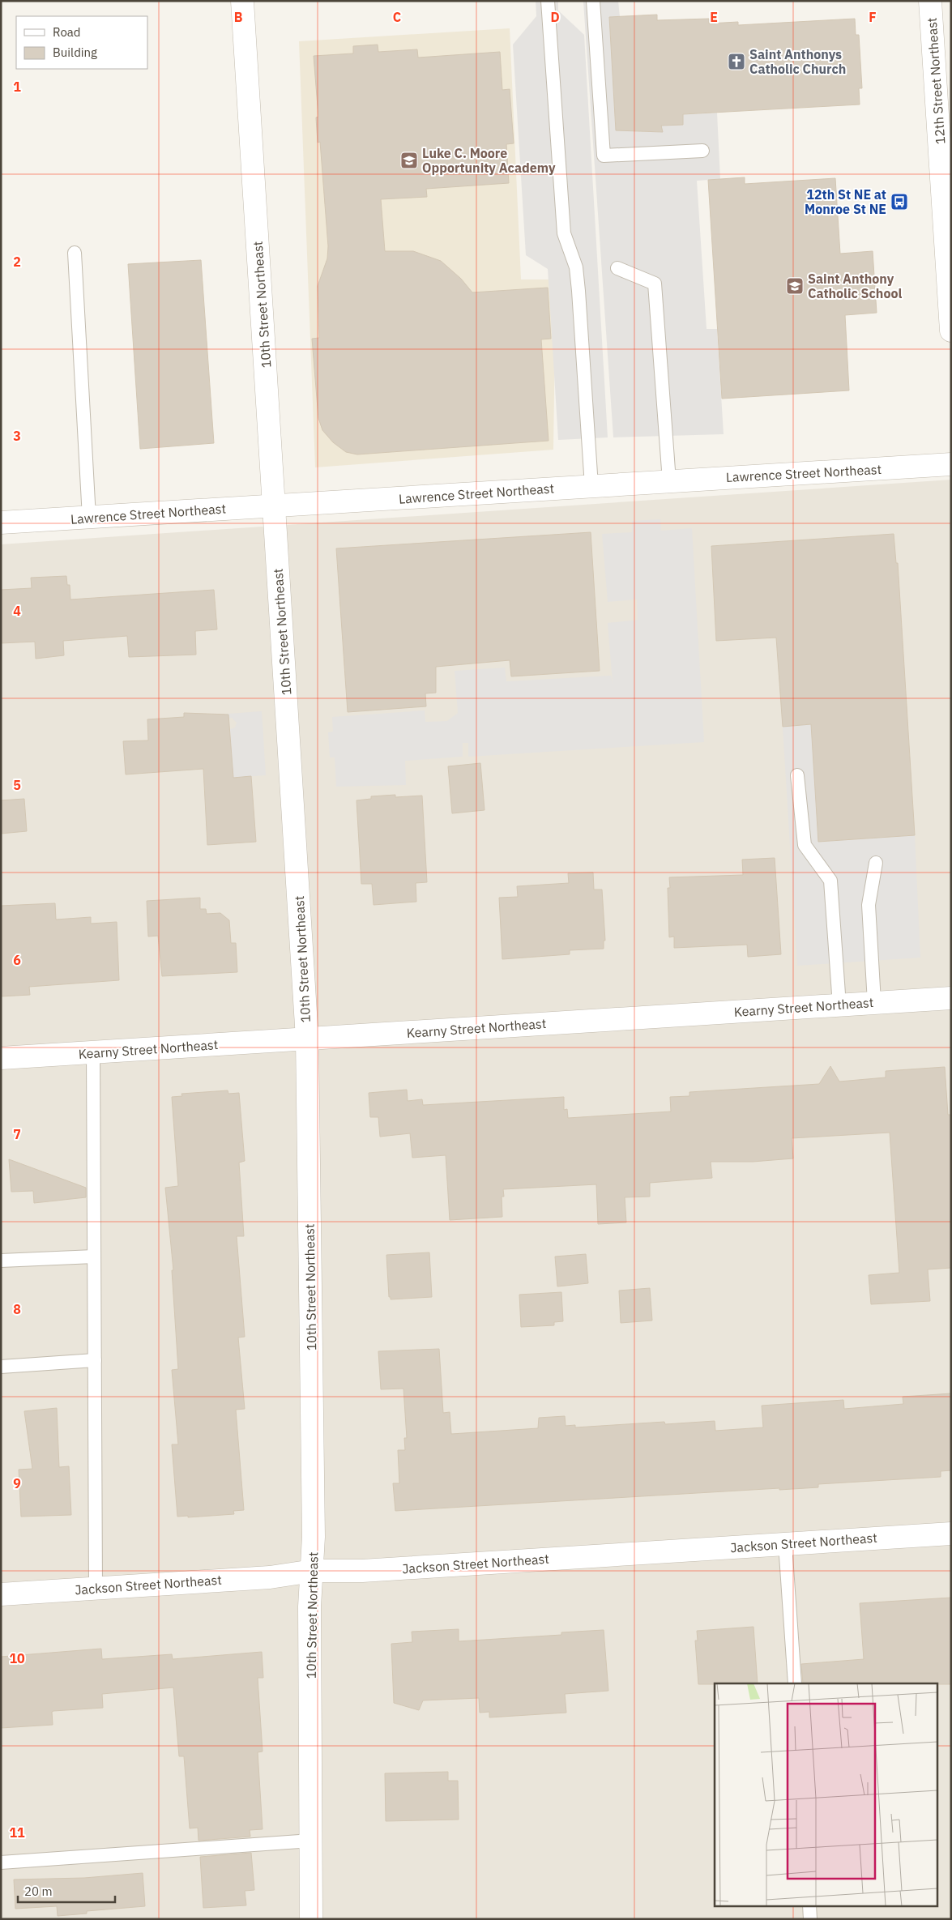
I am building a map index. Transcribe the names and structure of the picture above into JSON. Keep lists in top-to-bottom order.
{
  "streets": {
    "street": [
      "12th Street Northeast",
      "10th Street Northeast",
      "Lawrence Street Northeast",
      "Kearny Street Northeast",
      "Jackson Street Northeast"
    ]
  },
  "crossings": [
    ["10th Street Northeast", "Lawrence Street Northeast"],
    ["10th Street Northeast", "Kearny Street Northeast"],
    ["10th Street Northeast", "Jackson Street Northeast"]
  ],
  "places": {
    "church": ["Saint Anthonys Catholic Church"],
    "school or university": ["Luke C. Moore Opportunity Academy", "Saint Anthony Catholic School"],
    "bus stop": ["12th St NE at Monroe St NE"]
  },
  "legend": ["Road", "Building"],
  "scale_bar": "20 m",
  "grid": {
    "columns": [
      "B",
      "C",
      "D",
      "E",
      "F"
    ],
    "rows": [
      "1",
      "2",
      "3",
      "4",
      "5",
      "6",
      "7",
      "8",
      "9",
      "10",
      "11"
    ]
  }
}
